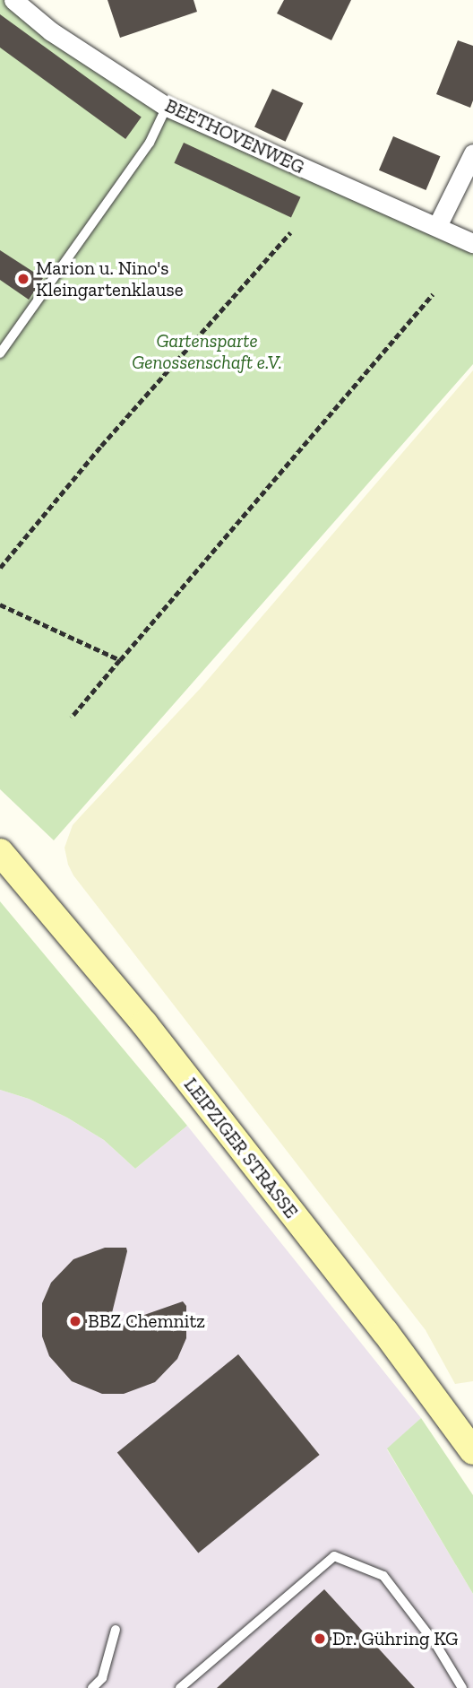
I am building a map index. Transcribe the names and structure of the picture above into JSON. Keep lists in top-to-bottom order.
{
  "streets": {
    "main road": ["LEIPZIGER STRASSE"],
    "street": ["BEETHOVENWEG"]
  },
  "parks": ["Gartensparte Genossenschaft e.V."],
  "places": ["Marion u. Nino's Kleingartenklause", "BBZ Chemnitz", "Dr. Gühring KG"]
}
